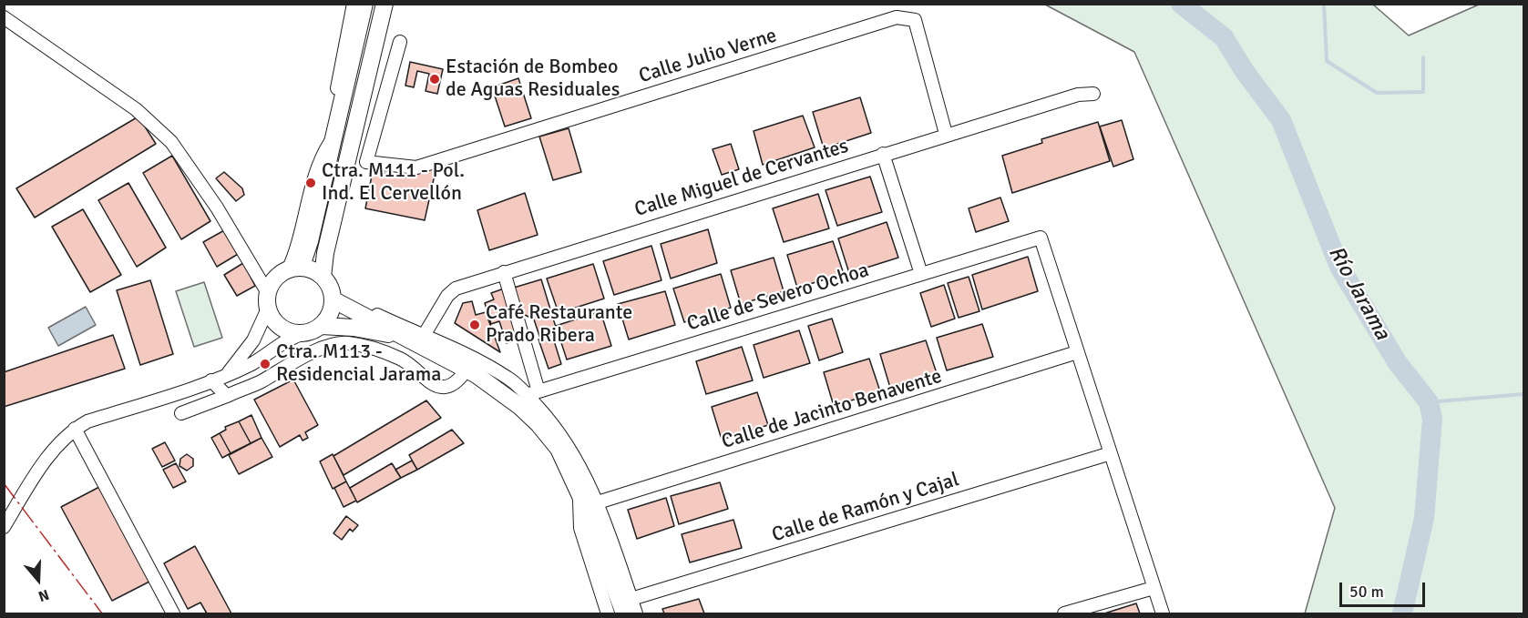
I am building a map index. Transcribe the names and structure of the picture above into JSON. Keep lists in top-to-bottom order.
{
  "streets": {
    "street": [
      "Calle Julio Verne",
      "Calle Miguel de Cervantes",
      "Calle de Severo Ochoa",
      "Calle de Jacinto Benavente",
      "Calle de Ramón y Cajal"
    ]
  },
  "crossings": [
    ["Calle Julio Verne", "Calle Miguel de Cervantes"],
    ["Calle de Severo Ochoa", "Calle de Jacinto Benavente"]
  ],
  "water": ["Río Jarama"],
  "places": [
    "Estación de Bombeo de Aguas Residuales",
    "Ctra. M111 - Pol. Ind. El Cervellón",
    "Café Restaurante Prado Ribera",
    "Ctra. M113 - Residencial Jarama"
  ],
  "scale_bar": "50 m",
  "north": "bottom"
}
